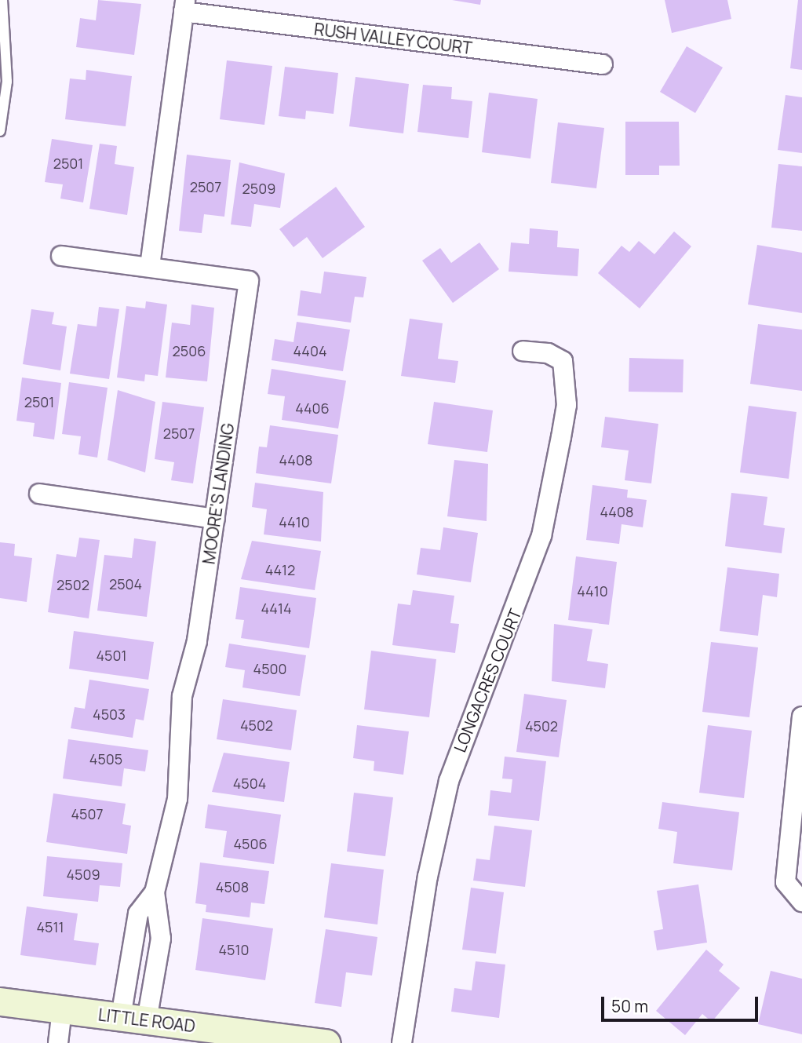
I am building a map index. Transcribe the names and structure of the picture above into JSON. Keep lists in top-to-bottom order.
{
  "streets": {
    "street": [
      "RUSH VALLEY COURT",
      "MOORE'S LANDING",
      "LONGACRES COURT",
      "LITTLE ROAD"
    ]
  },
  "crossings": [
    ["MOORE'S LANDING", "LITTLE ROAD"]
  ],
  "house_numbers": [
    "2501",
    "2507",
    "2509",
    "2506",
    "4404",
    "2501",
    "4406",
    "2507",
    "4408",
    "4408",
    "4410",
    "4412",
    "2504",
    "2502",
    "4410",
    "4414",
    "4501",
    "4500",
    "4503",
    "4502",
    "4502",
    "4505",
    "4504",
    "4507",
    "4506",
    "4509",
    "4508",
    "4511",
    "4510"
  ],
  "scale_bar": "50 m"
}
